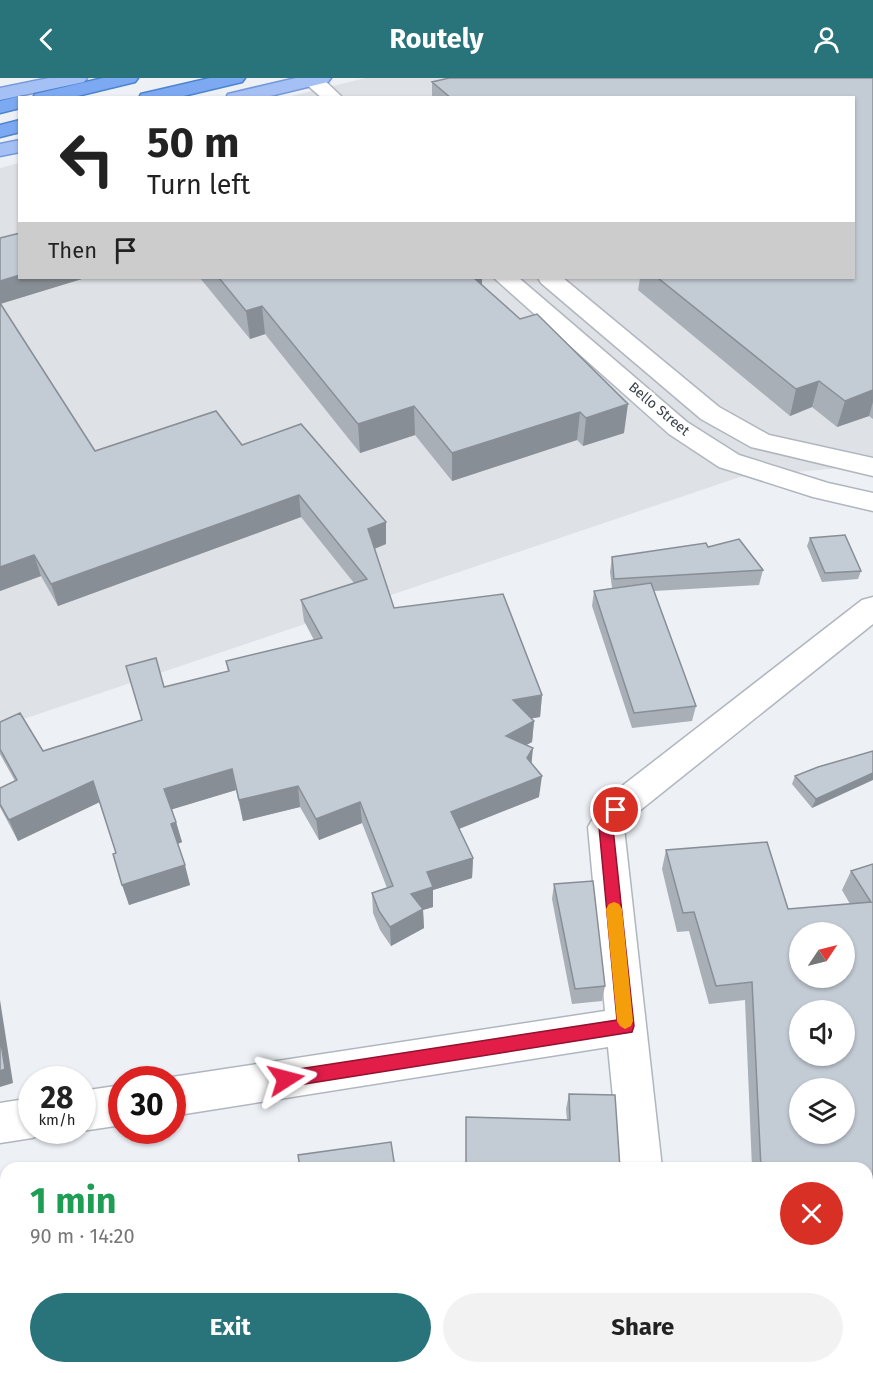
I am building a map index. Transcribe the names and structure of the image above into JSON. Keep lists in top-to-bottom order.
{
  "streets": {
    "street": ["Bello Street"]
  },
  "north": "top right",
  "page": {
    "header": "Routely",
    "turn": ["50 m", "Turn left"],
    "then": "Then",
    "speed": "28 km/h",
    "limit": "30",
    "heading": ["1 min", "90 m · 14:20"],
    "buttons": ["Exit", "Share"]
  }
}
